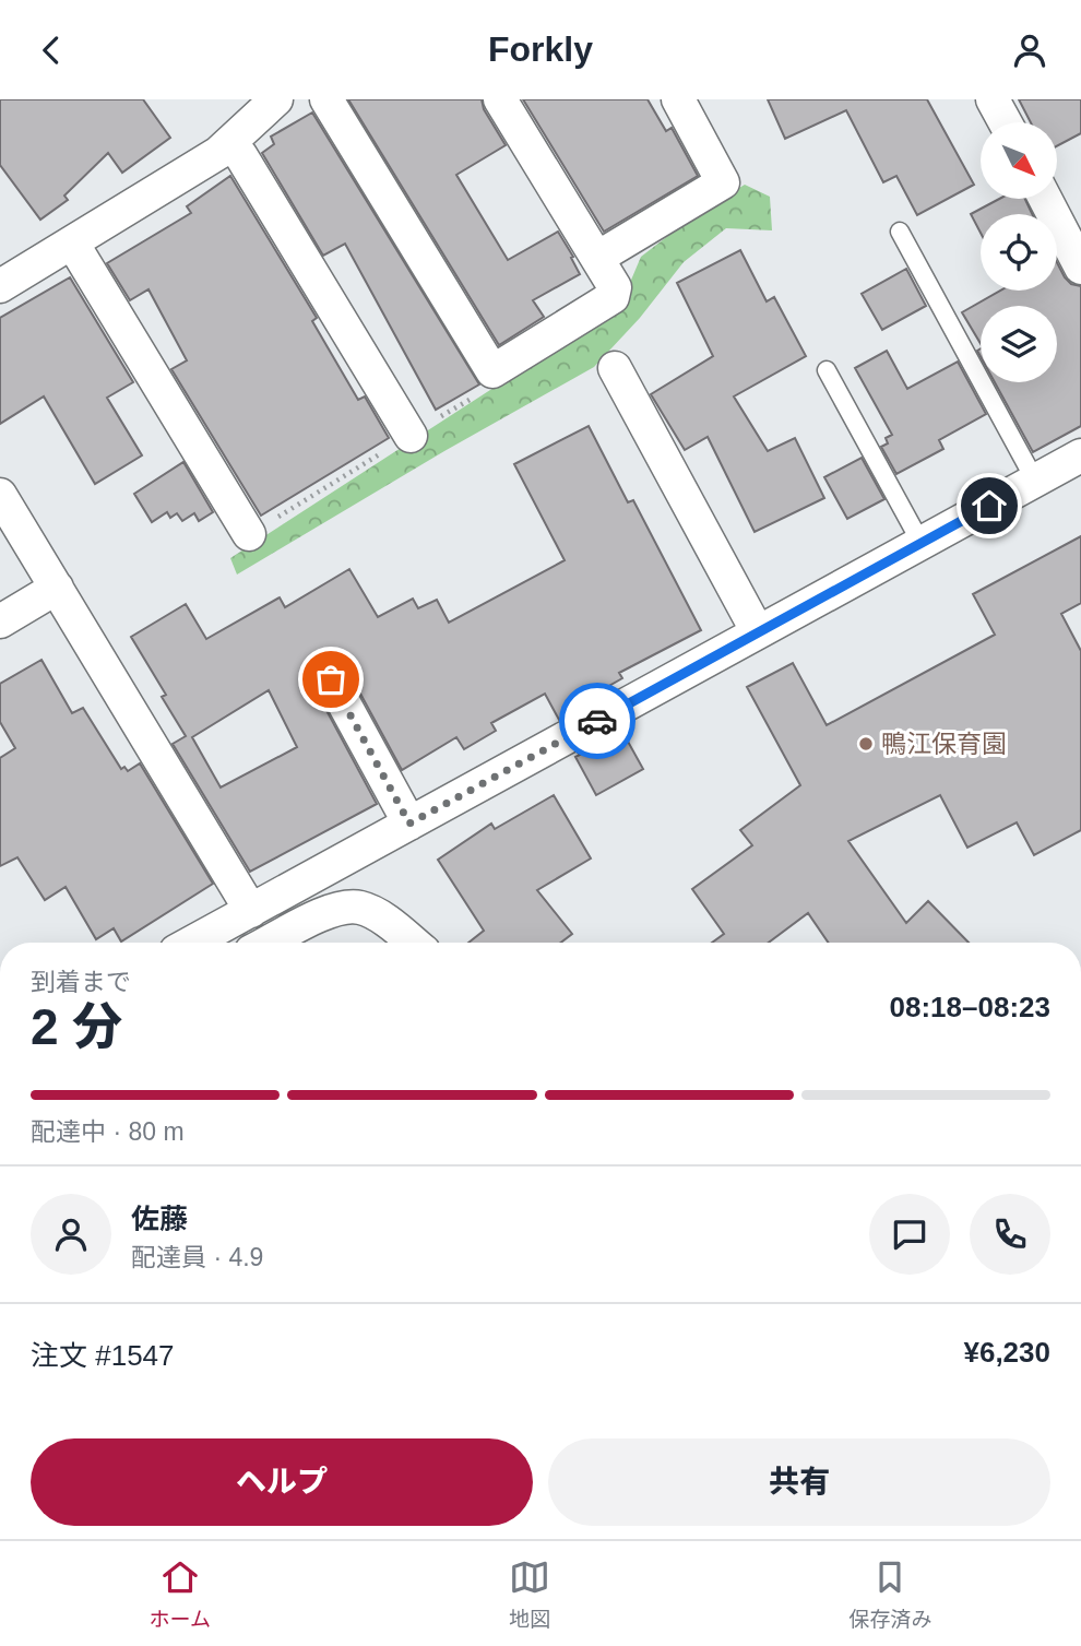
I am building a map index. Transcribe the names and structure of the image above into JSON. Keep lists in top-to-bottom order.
{
  "places": ["鴨江保育園"],
  "north": "bottom right",
  "page": {
    "header": "Forkly",
    "heading": ["2 分", "到着まで", "08:18–08:23"],
    "panel": [
      "佐藤",
      "配達員 · 4.9",
      "注文 #1547",
      "¥6,230"
    ],
    "bar": "配達中 · 80 m",
    "buttons": ["ヘルプ", "共有"],
    "tabs": ["ホーム", "地図", "保存済み"]
  }
}
